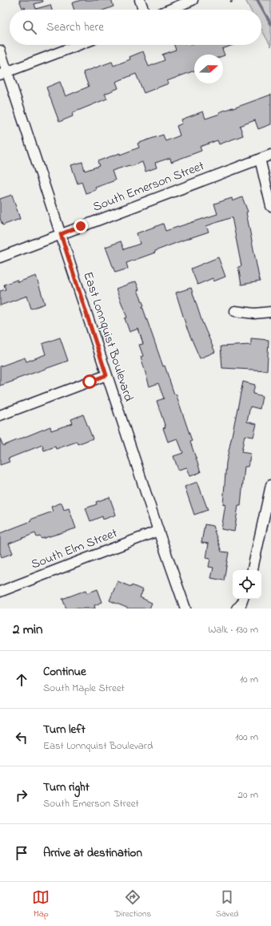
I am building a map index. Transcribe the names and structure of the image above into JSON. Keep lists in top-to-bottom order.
{
  "streets": {
    "street": ["South Emerson Street", "East Lonnquist Boulevard", "South Elm Street"]
  },
  "crossings": [
    ["South Emerson Street", "East Lonnquist Boulevard"],
    ["East Lonnquist Boulevard", "South Elm Street"]
  ],
  "north": "right",
  "page": {
    "search": "Search here",
    "heading": ["2 min", "Walk · 130 m"],
    "list": [
      ["Continue", "South Maple Street", "10 m"],
      ["Turn left", "East Lonnquist Boulevard", "100 m"],
      ["Turn right", "South Emerson Street", "20 m"],
      "Arrive at destination"
    ],
    "nav": ["Map", "Directions", "Saved"]
  }
}
